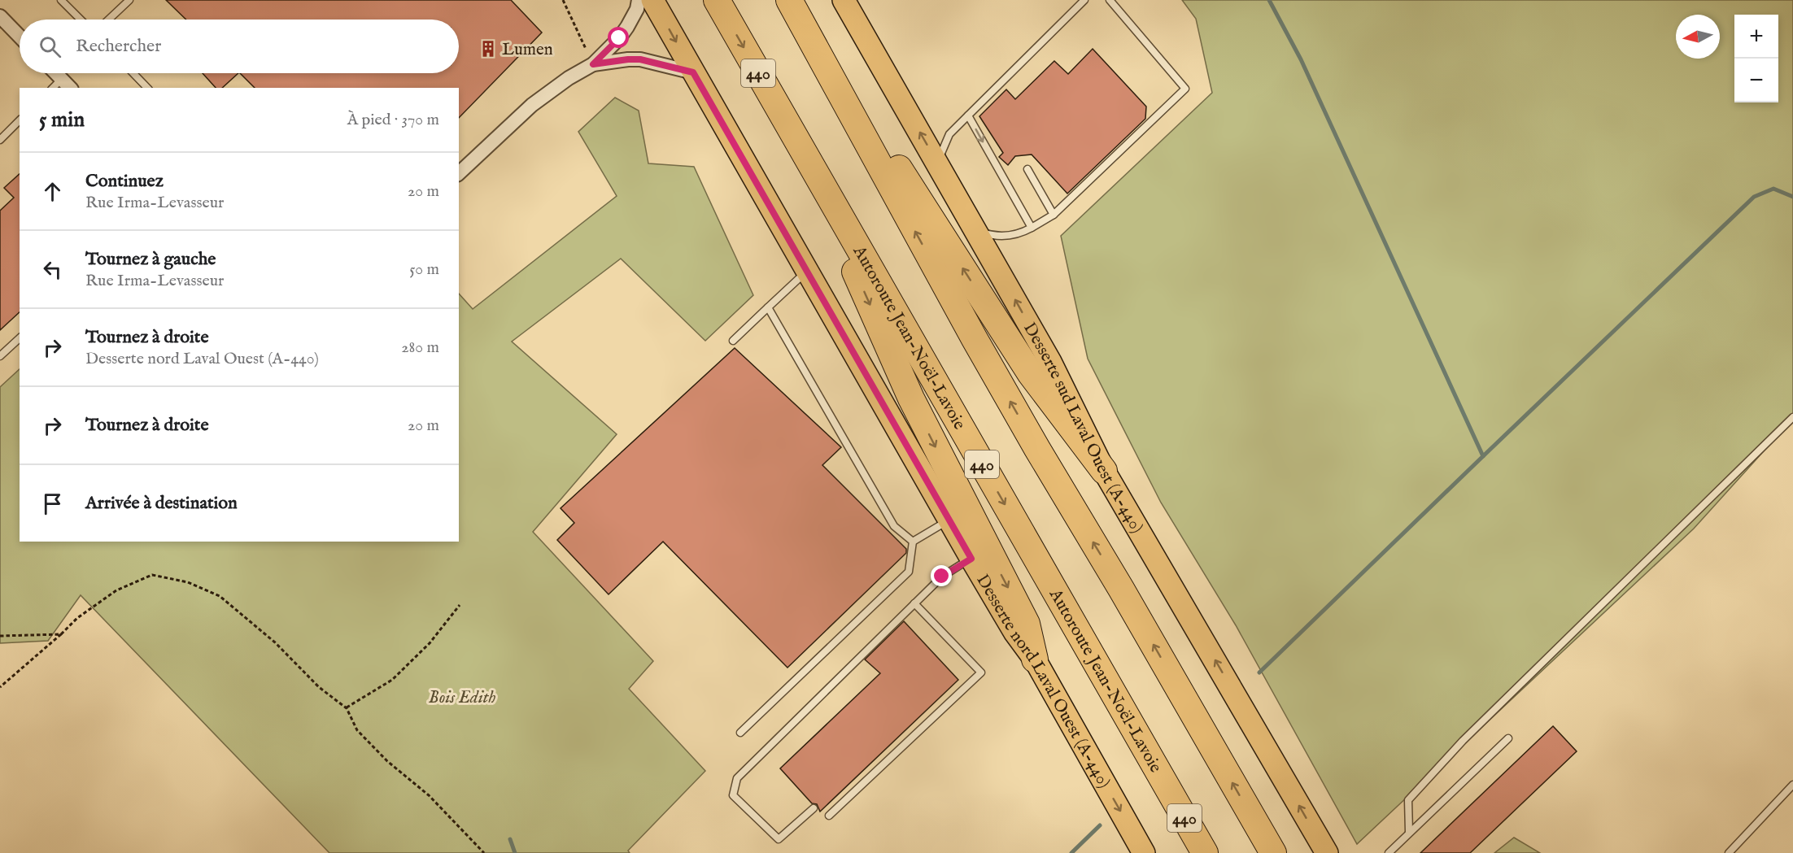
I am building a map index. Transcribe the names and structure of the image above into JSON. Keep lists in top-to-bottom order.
{
  "streets": {
    "highway": ["440", "Autoroute Jean-Noël-Lavoie"],
    "main road": ["Desserte sud Laval Ouest (A-440)", "Desserte nord Laval Ouest (A-440)"]
  },
  "one_way": ["Desserte sud Laval Ouest (A-440)"],
  "parks": ["Bois Edith"],
  "places": {
    "building": ["Lumen"]
  },
  "north": "left",
  "page": {
    "map_buttons": ["+", "−"],
    "search": "Rechercher",
    "heading": ["5 min", "À pied · 370 m"],
    "list": [
      ["Continuez", "Rue Irma-Levasseur", "20 m"],
      ["Tournez à gauche", "Rue Irma-Levasseur", "50 m"],
      ["Tournez à droite", "Desserte nord Laval Ouest (A-440)", "280 m"],
      ["Tournez à droite", "20 m"],
      "Arrivée à destination"
    ]
  }
}
